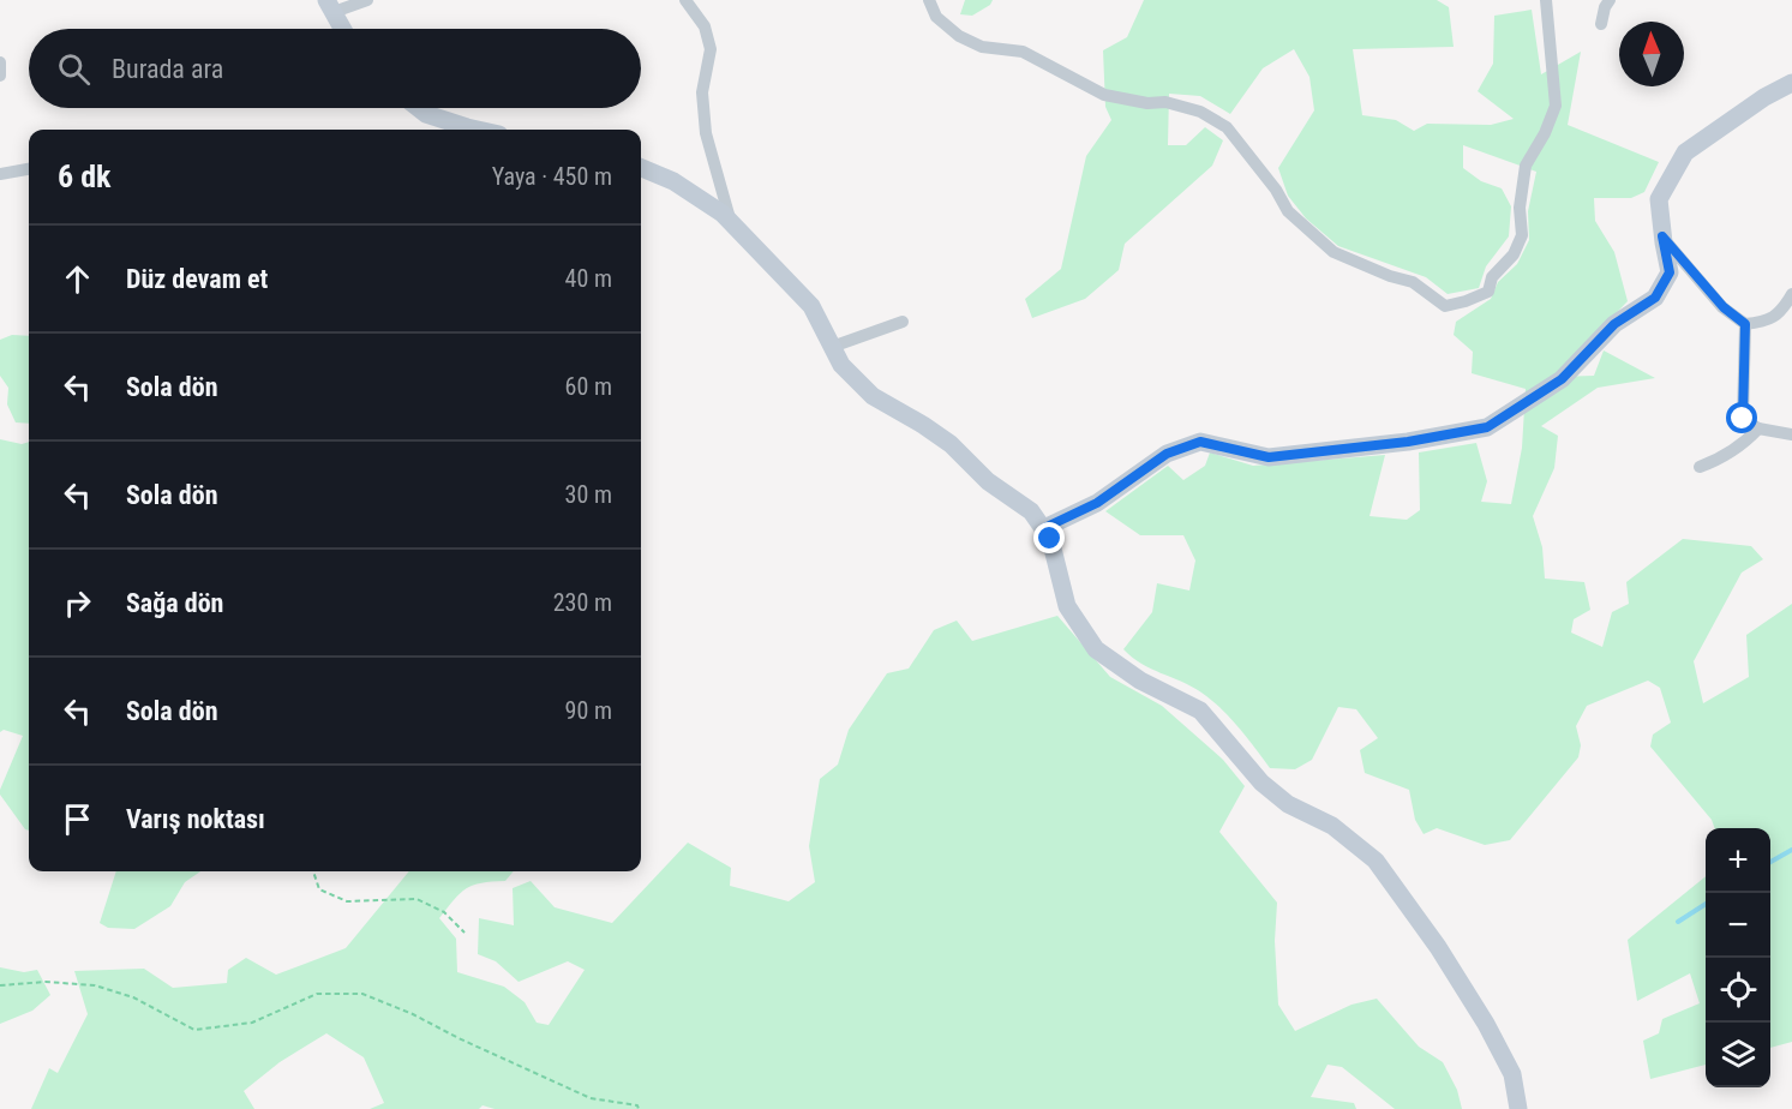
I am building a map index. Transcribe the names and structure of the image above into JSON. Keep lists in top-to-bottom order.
{
  "north": "top",
  "page": {
    "search": "Burada ara",
    "heading": ["6 dk", "Yaya · 450 m"],
    "list": [
      ["Düz devam et", "40 m"],
      ["Sola dön", "60 m"],
      ["Sola dön", "30 m"],
      ["Sağa dön", "230 m"],
      ["Sola dön", "90 m"],
      "Varış noktası"
    ],
    "map_buttons": ["+", "−"]
  }
}
